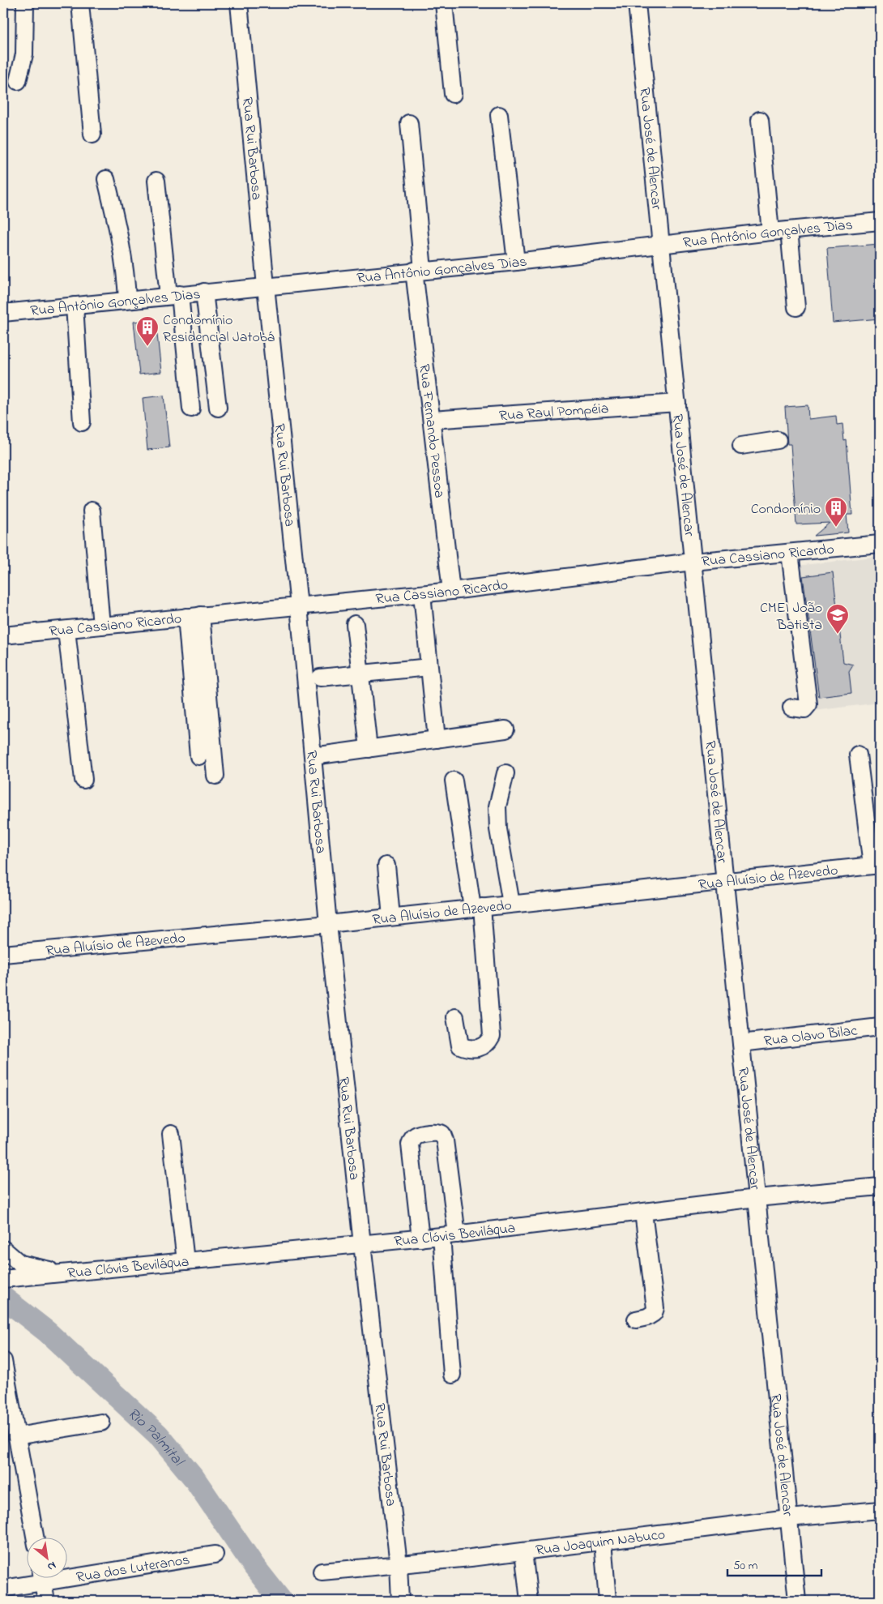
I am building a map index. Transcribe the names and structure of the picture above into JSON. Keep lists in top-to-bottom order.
{
  "streets": {
    "street": [
      "Rua Rui Barbosa",
      "Rua José de Alencar",
      "Rua Antônio Gonçalves Dias",
      "Rua Raul Pompéia",
      "Rua Fernando Pessoa",
      "Rua Cassiano Ricardo",
      "Rua Aluísio de Azevedo",
      "Rua Olavo Bilac",
      "Rua Clóvis Beviláqua",
      "Rua Joaquim Nabuco",
      "Rua dos Luteranos"
    ]
  },
  "crossings": [
    ["Rua Rui Barbosa", "Rua Antônio Gonçalves Dias"],
    ["Rua Rui Barbosa", "Rua Cassiano Ricardo"],
    ["Rua Rui Barbosa", "Rua Aluísio de Azevedo"],
    ["Rua Rui Barbosa", "Rua Clóvis Beviláqua"],
    ["Rua Rui Barbosa", "Rua Joaquim Nabuco"],
    ["Rua José de Alencar", "Rua Antônio Gonçalves Dias"],
    ["Rua José de Alencar", "Rua Raul Pompéia"],
    ["Rua José de Alencar", "Rua Cassiano Ricardo"],
    ["Rua José de Alencar", "Rua Aluísio de Azevedo"],
    ["Rua José de Alencar", "Rua Olavo Bilac"],
    ["Rua José de Alencar", "Rua Clóvis Beviláqua"],
    ["Rua José de Alencar", "Rua Joaquim Nabuco"],
    ["Rua Antônio Gonçalves Dias", "Rua Fernando Pessoa"],
    ["Rua Raul Pompéia", "Rua Fernando Pessoa"],
    ["Rua Fernando Pessoa", "Rua Cassiano Ricardo"]
  ],
  "water": ["Rio Palmital"],
  "places": {
    "building": ["Condomínio Residencial Jatobá", "Condomínio"],
    "school or university": ["CMEI João Batista"]
  },
  "scale_bar": "50 m",
  "north": "bottom right"
}
